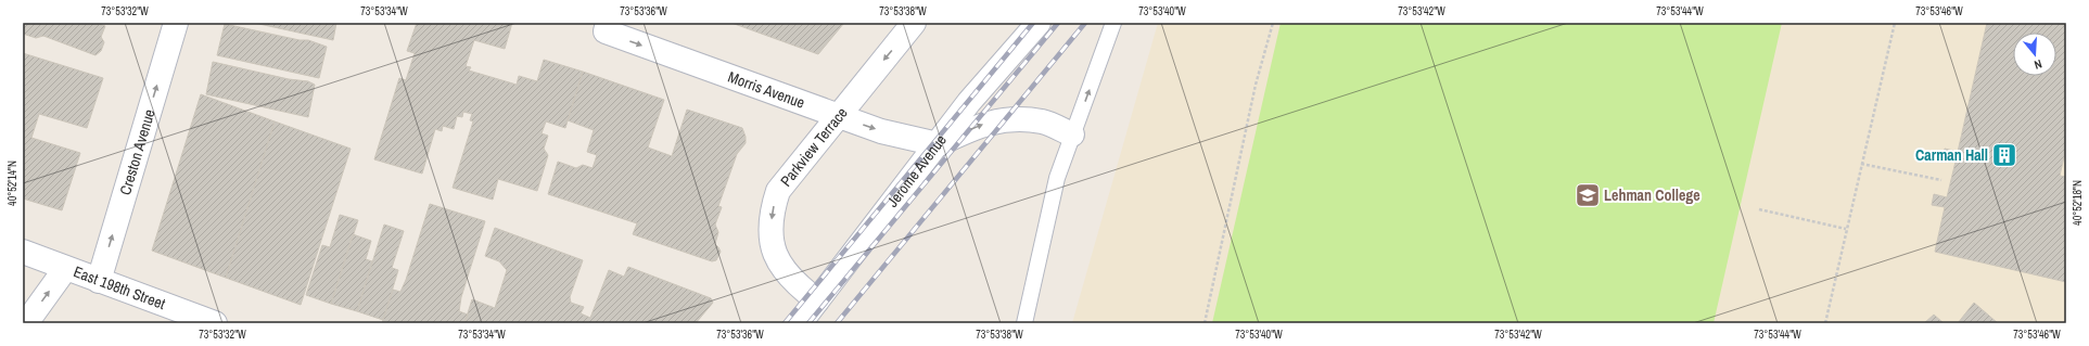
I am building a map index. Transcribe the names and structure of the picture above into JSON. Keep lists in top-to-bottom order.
{
  "streets": {
    "street": [
      "Morris Avenue",
      "Parkview Terrace",
      "Creston Avenue",
      "Jerome Avenue",
      "East 198th Street"
    ]
  },
  "crossings": [
    ["Morris Avenue", "Parkview Terrace"],
    ["Morris Avenue", "Jerome Avenue"],
    ["Parkview Terrace", "Jerome Avenue"],
    ["Creston Avenue", "East 198th Street"]
  ],
  "one_way": ["Morris Avenue", "Parkview Terrace", "Creston Avenue"],
  "places": {
    "building": ["Carman Hall"],
    "school or university": ["Lehman College"]
  },
  "north": "bottom",
  "coordinates": [
    "73°53'32\"W",
    "73°53'34\"W",
    "73°53'36\"W",
    "73°53'38\"W",
    "73°53'40\"W",
    "73°53'42\"W",
    "73°53'44\"W",
    "73°53'46\"W",
    "40°52'14\"N",
    "40°52'18\"N"
  ]
}
